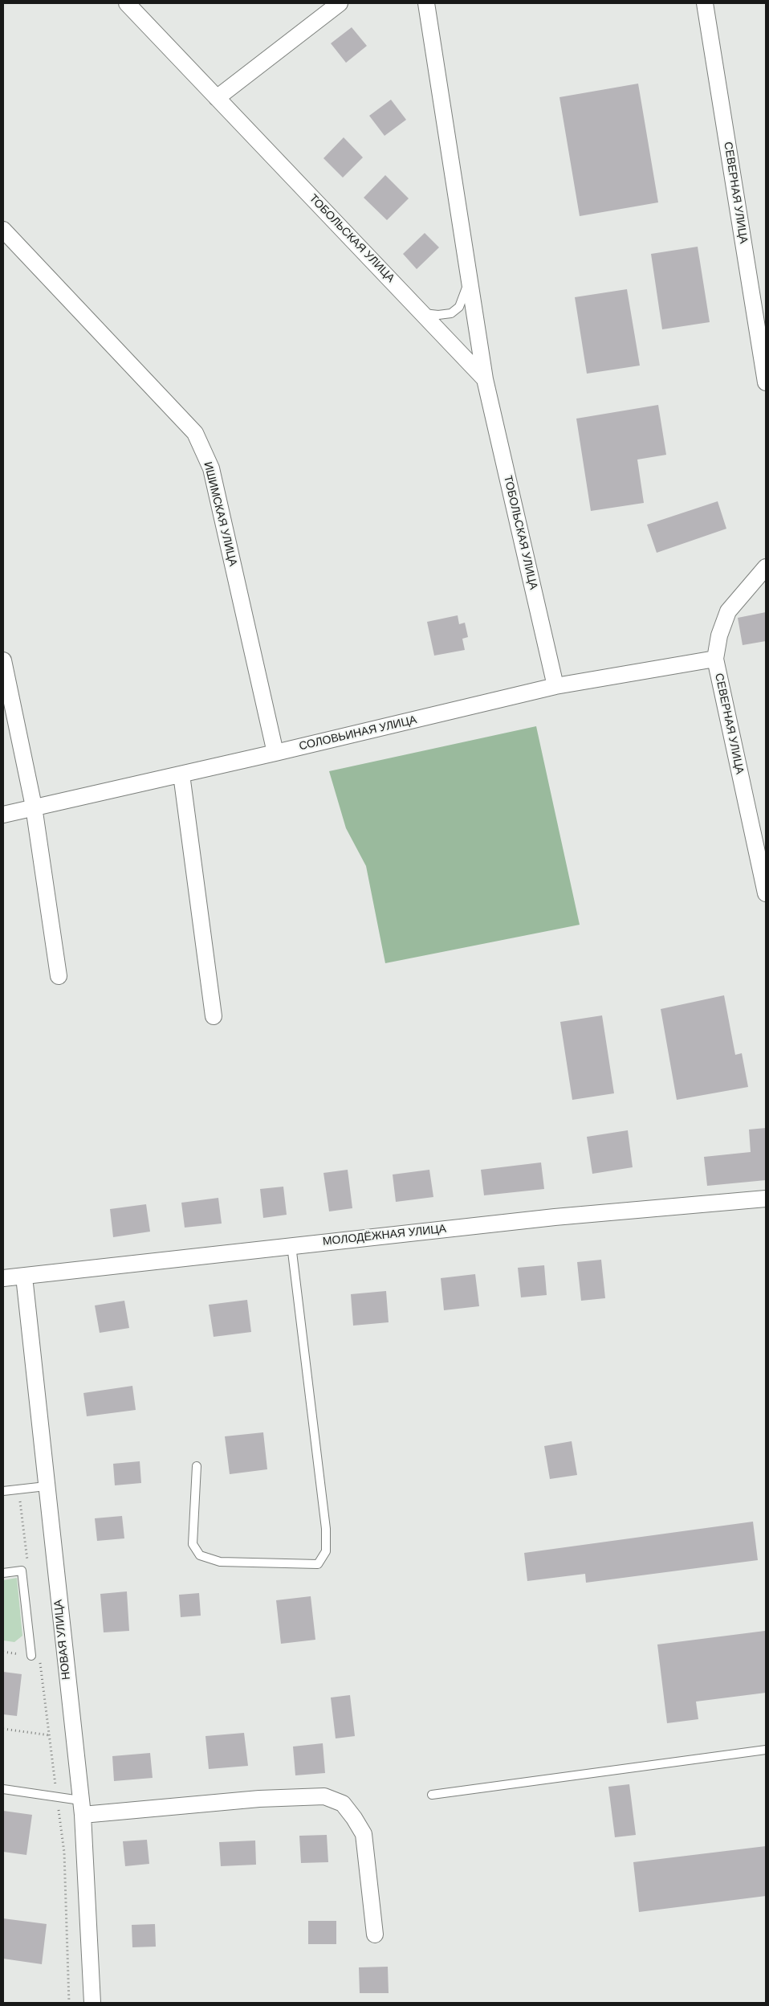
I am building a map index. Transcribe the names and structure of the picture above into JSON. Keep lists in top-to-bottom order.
{
  "streets": {
    "street": [
      "СЕВЕРНАЯ УЛИЦА",
      "ТОБОЛЬСКАЯ УЛИЦА",
      "ИШИМСКАЯ УЛИЦА",
      "СОЛОВЬИНАЯ УЛИЦА",
      "МОЛОДЁЖНАЯ УЛИЦА",
      "НОВАЯ УЛИЦА"
    ]
  },
  "crossings": [
    ["СЕВЕРНАЯ УЛИЦА", "СОЛОВЬИНАЯ УЛИЦА"],
    ["ТОБОЛЬСКАЯ УЛИЦА", "СОЛОВЬИНАЯ УЛИЦА"],
    ["ИШИМСКАЯ УЛИЦА", "СОЛОВЬИНАЯ УЛИЦА"],
    ["МОЛОДЁЖНАЯ УЛИЦА", "НОВАЯ УЛИЦА"]
  ]
}
